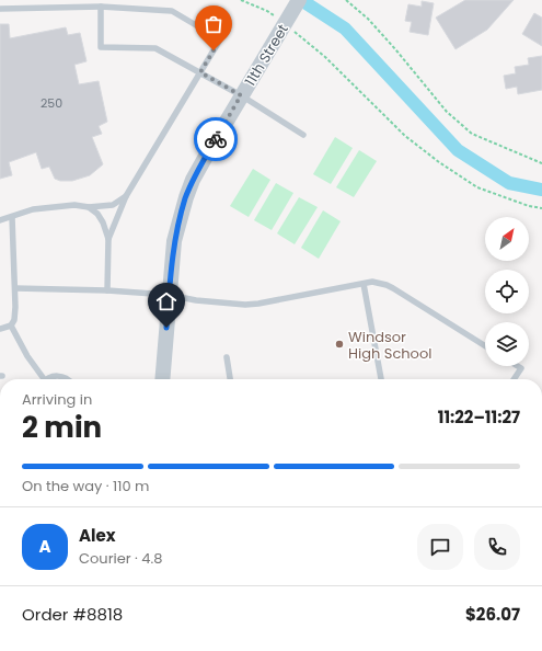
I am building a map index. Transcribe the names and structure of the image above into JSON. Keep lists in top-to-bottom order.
{
  "streets": {
    "street": ["11th Street"]
  },
  "places": ["Windsor High School"],
  "house_numbers": ["250"],
  "north": "top right",
  "page": {
    "heading": ["2 min", "Arriving in", "11:22–11:27"],
    "panel": [
      "Alex",
      "Courier · 4.8",
      "Order #8818",
      "$26.07"
    ],
    "bar": "On the way · 110 m",
    "round": "A"
  }
}
